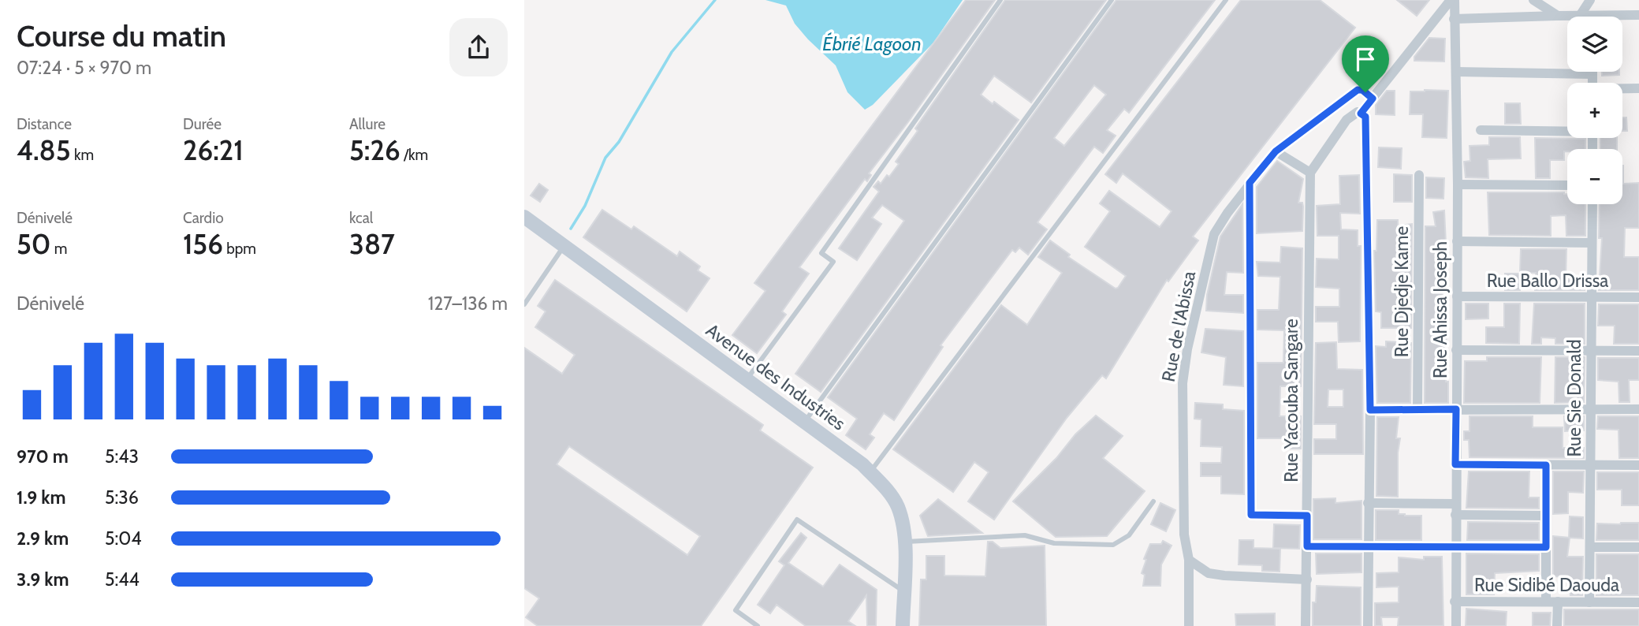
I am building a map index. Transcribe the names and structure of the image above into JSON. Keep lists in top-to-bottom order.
{
  "streets": {
    "street": [
      "Rue Ballo Drissa",
      "Rue Djedje Kame",
      "Rue Ahissa Joseph",
      "Rue de l'Abissa",
      "Avenue des Industries",
      "Rue Sie Donald",
      "Rue Yacouba Sangare",
      "Rue Sidibé Daouda"
    ]
  },
  "crossings": [
    ["Rue Ballo Drissa", "Rue Ahissa Joseph"],
    ["Rue Ballo Drissa", "Rue Sie Donald"],
    ["Rue Ahissa Joseph", "Rue Sidibé Daouda"],
    ["Rue Sie Donald", "Rue Sidibé Daouda"]
  ],
  "water": ["Ébrié Lagoon"],
  "page": {
    "heading": ["Course du matin", "07:24 · 5 × 970 m"],
    "map_buttons": ["+", "−"],
    "stats": [
      ["Distance", "4.85 km"],
      ["Durée", "26:21"],
      ["Allure", "5:26 /km"],
      ["Dénivelé", "50 m"],
      ["Cardio", "156 bpm"],
      ["kcal", "387"]
    ],
    "chart": ["Dénivelé", "127–136 m"],
    "list": [
      {
        "name": "970 m",
        "note": "5:43"
      },
      {
        "name": "1.9 km",
        "note": "5:36"
      },
      {
        "name": "2.9 km",
        "note": "5:04"
      },
      {
        "name": "3.9 km",
        "note": "5:44"
      }
    ]
  }
}
